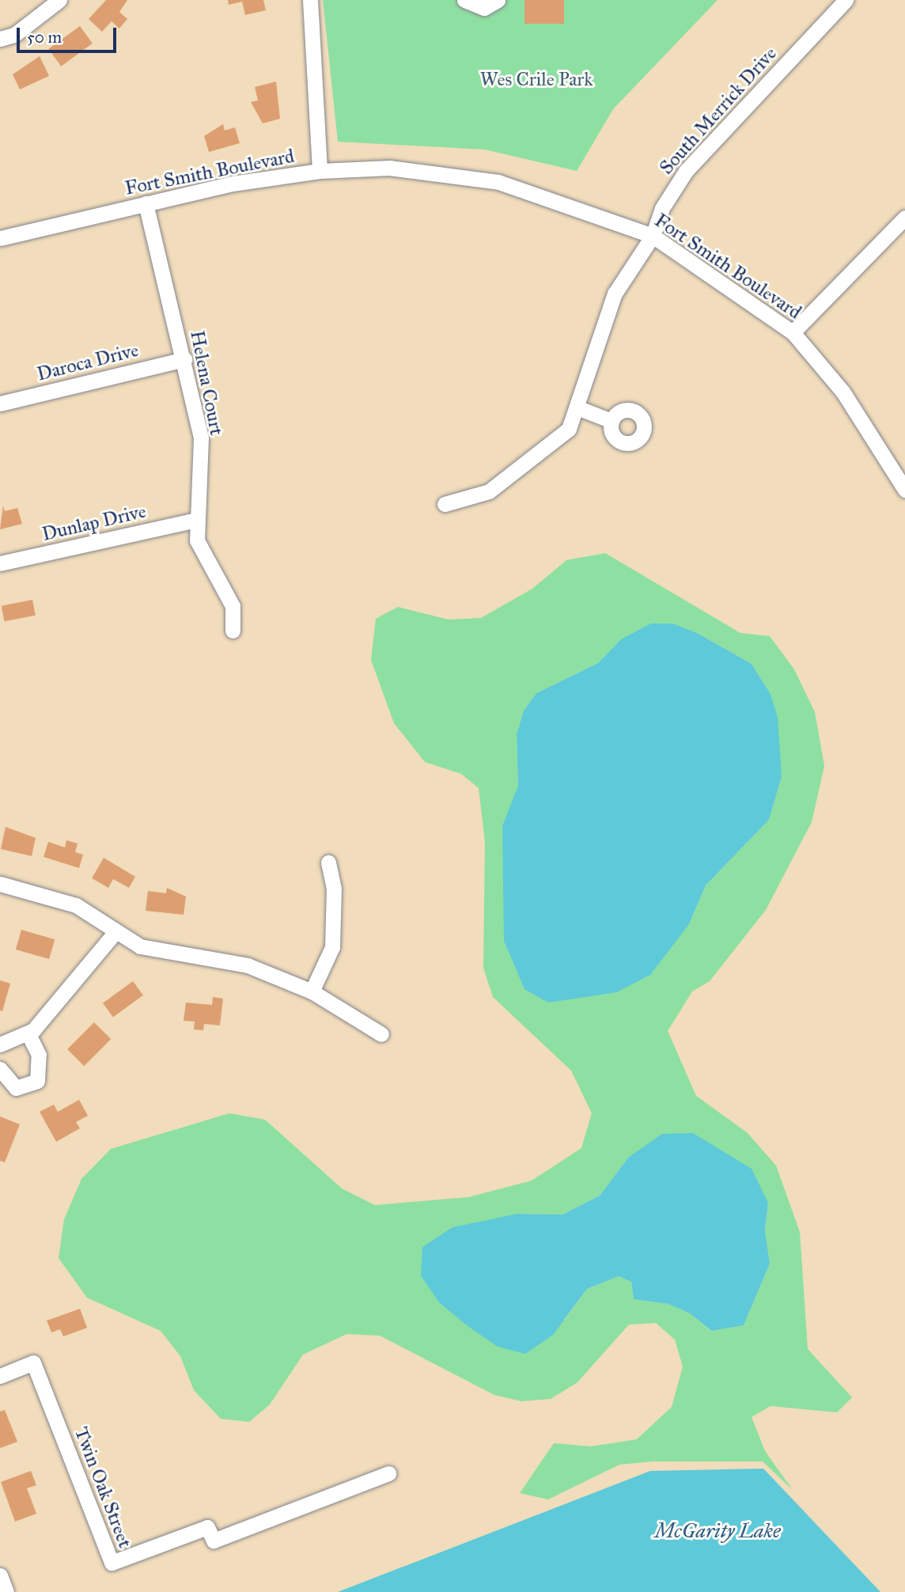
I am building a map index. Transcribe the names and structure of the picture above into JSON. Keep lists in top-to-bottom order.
{
  "streets": {
    "street": [
      "South Merrick Drive",
      "Fort Smith Boulevard",
      "Daroca Drive",
      "Helena Court",
      "Dunlap Drive",
      "Twin Oak Street"
    ]
  },
  "crossings": [
    ["South Merrick Drive", "Fort Smith Boulevard"],
    ["Fort Smith Boulevard", "Helena Court"],
    ["Daroca Drive", "Helena Court"],
    ["Helena Court", "Dunlap Drive"]
  ],
  "water": ["McGarity Lake"],
  "parks": ["Wes Crile Park"],
  "scale_bar": "50 m"
}
